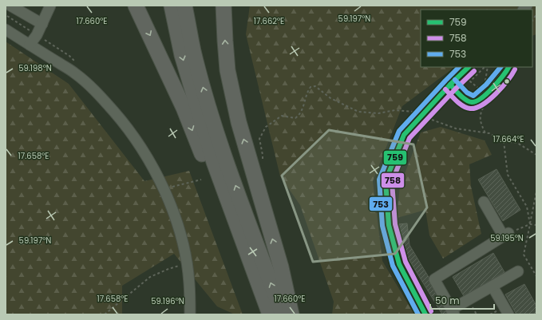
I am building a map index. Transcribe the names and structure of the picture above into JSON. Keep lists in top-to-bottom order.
{
  "lines": ["transit line 759", "transit line 753", "transit line 758"],
  "legend": ["759", "758", "753"],
  "scale_bar": "50 m",
  "coordinates": [
    "59.197°N",
    "17.660°E",
    "17.662°E",
    "59.198°N",
    "17.664°E",
    "17.658°E",
    "59.195°N",
    "59.196°N"
  ]
}
